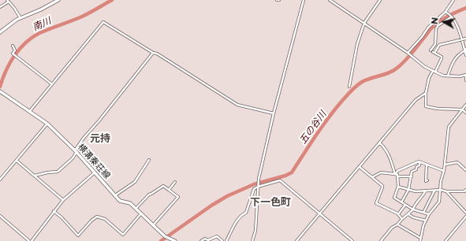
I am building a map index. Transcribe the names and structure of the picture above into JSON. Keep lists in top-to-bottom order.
{
  "streets": {
    "main road": ["横溝秦荘線"]
  },
  "districts": ["元持", "下一色町"],
  "water": ["南川", "五の谷川"],
  "north": "left"
}
